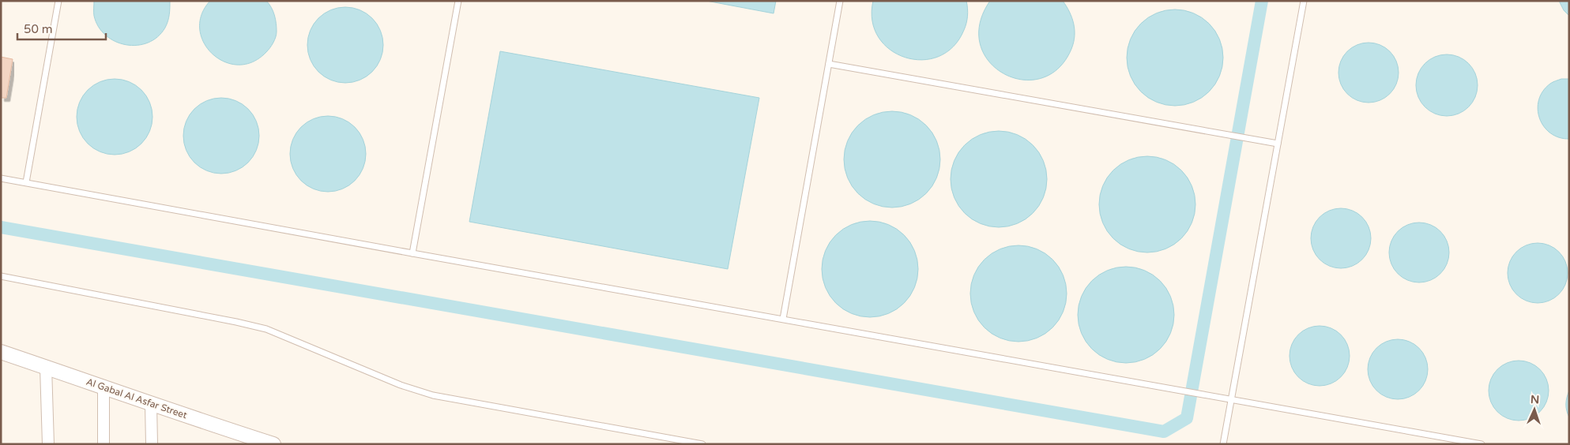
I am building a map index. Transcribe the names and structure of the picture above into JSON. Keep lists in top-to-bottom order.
{
  "streets": {
    "street": ["Al Gabal Al Asfar Street"]
  },
  "scale_bar": "50 m",
  "north": "top"
}
